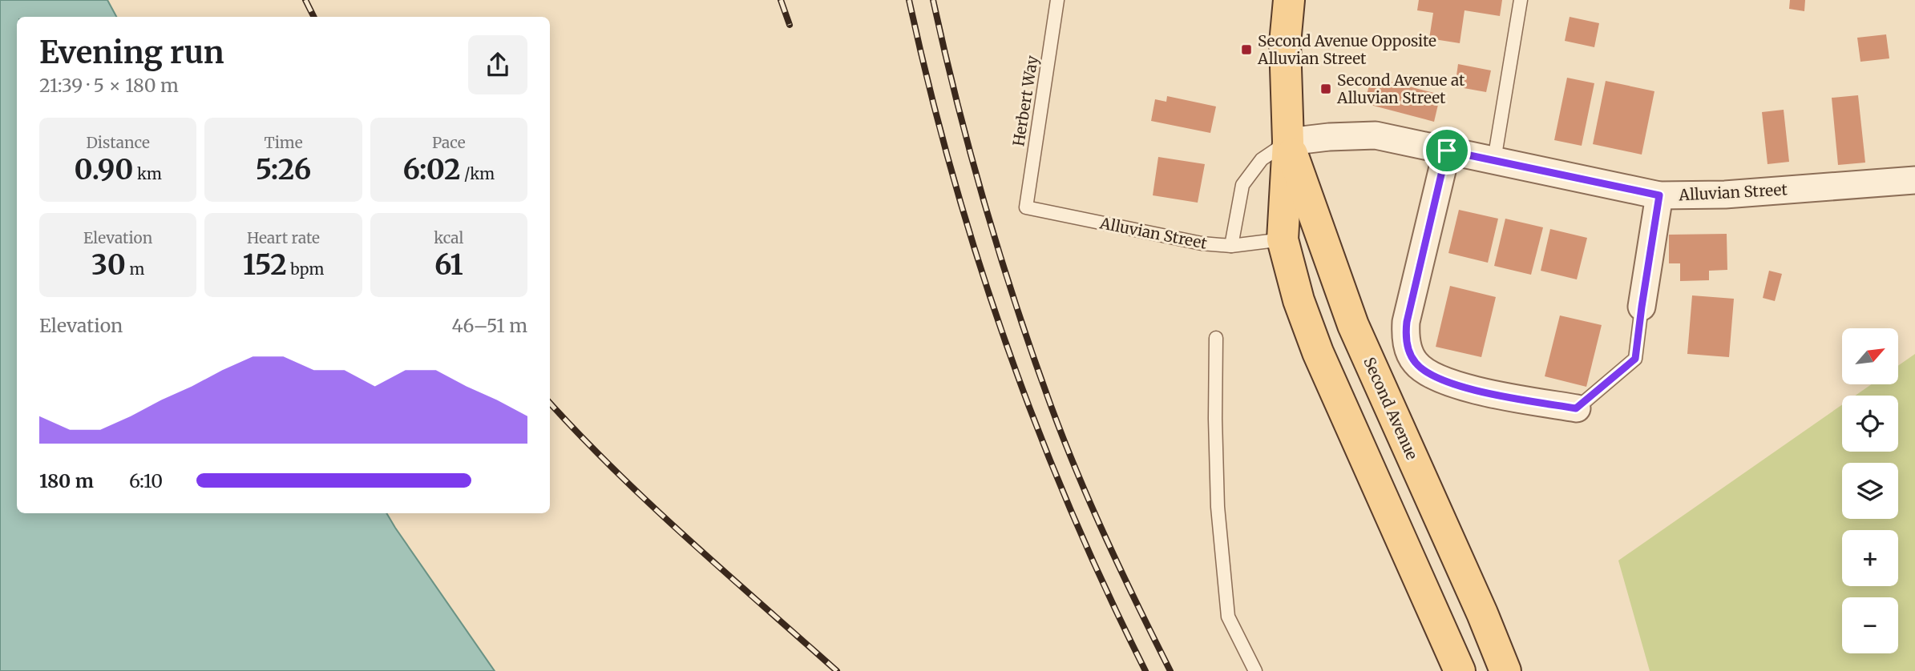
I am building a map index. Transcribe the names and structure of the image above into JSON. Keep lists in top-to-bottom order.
{
  "streets": {
    "main road": ["Second Avenue"],
    "street": ["Alluvian Street"],
    "lane": ["Herbert Way"]
  },
  "crossings": [
    ["Herbert Way", "Alluvian Street"],
    ["Alluvian Street", "Second Avenue"]
  ],
  "places": {
    "transit": ["Second Avenue Opposite Alluvian Street", "Second Avenue at Alluvian Street"]
  },
  "north": "top right",
  "page": {
    "heading": ["Evening run", "21:39 · 5 × 180 m"],
    "stats": [
      ["Distance", "0.90 km"],
      ["Time", "5:26"],
      ["Pace", "6:02 /km"],
      ["Elevation", "30 m"],
      ["Heart rate", "152 bpm"],
      ["kcal", "61"]
    ],
    "chart": ["Elevation", "46–51 m"],
    "map_buttons": ["+", "−"],
    "list": [
      {
        "name": "180 m",
        "note": "6:10"
      }
    ]
  }
}
